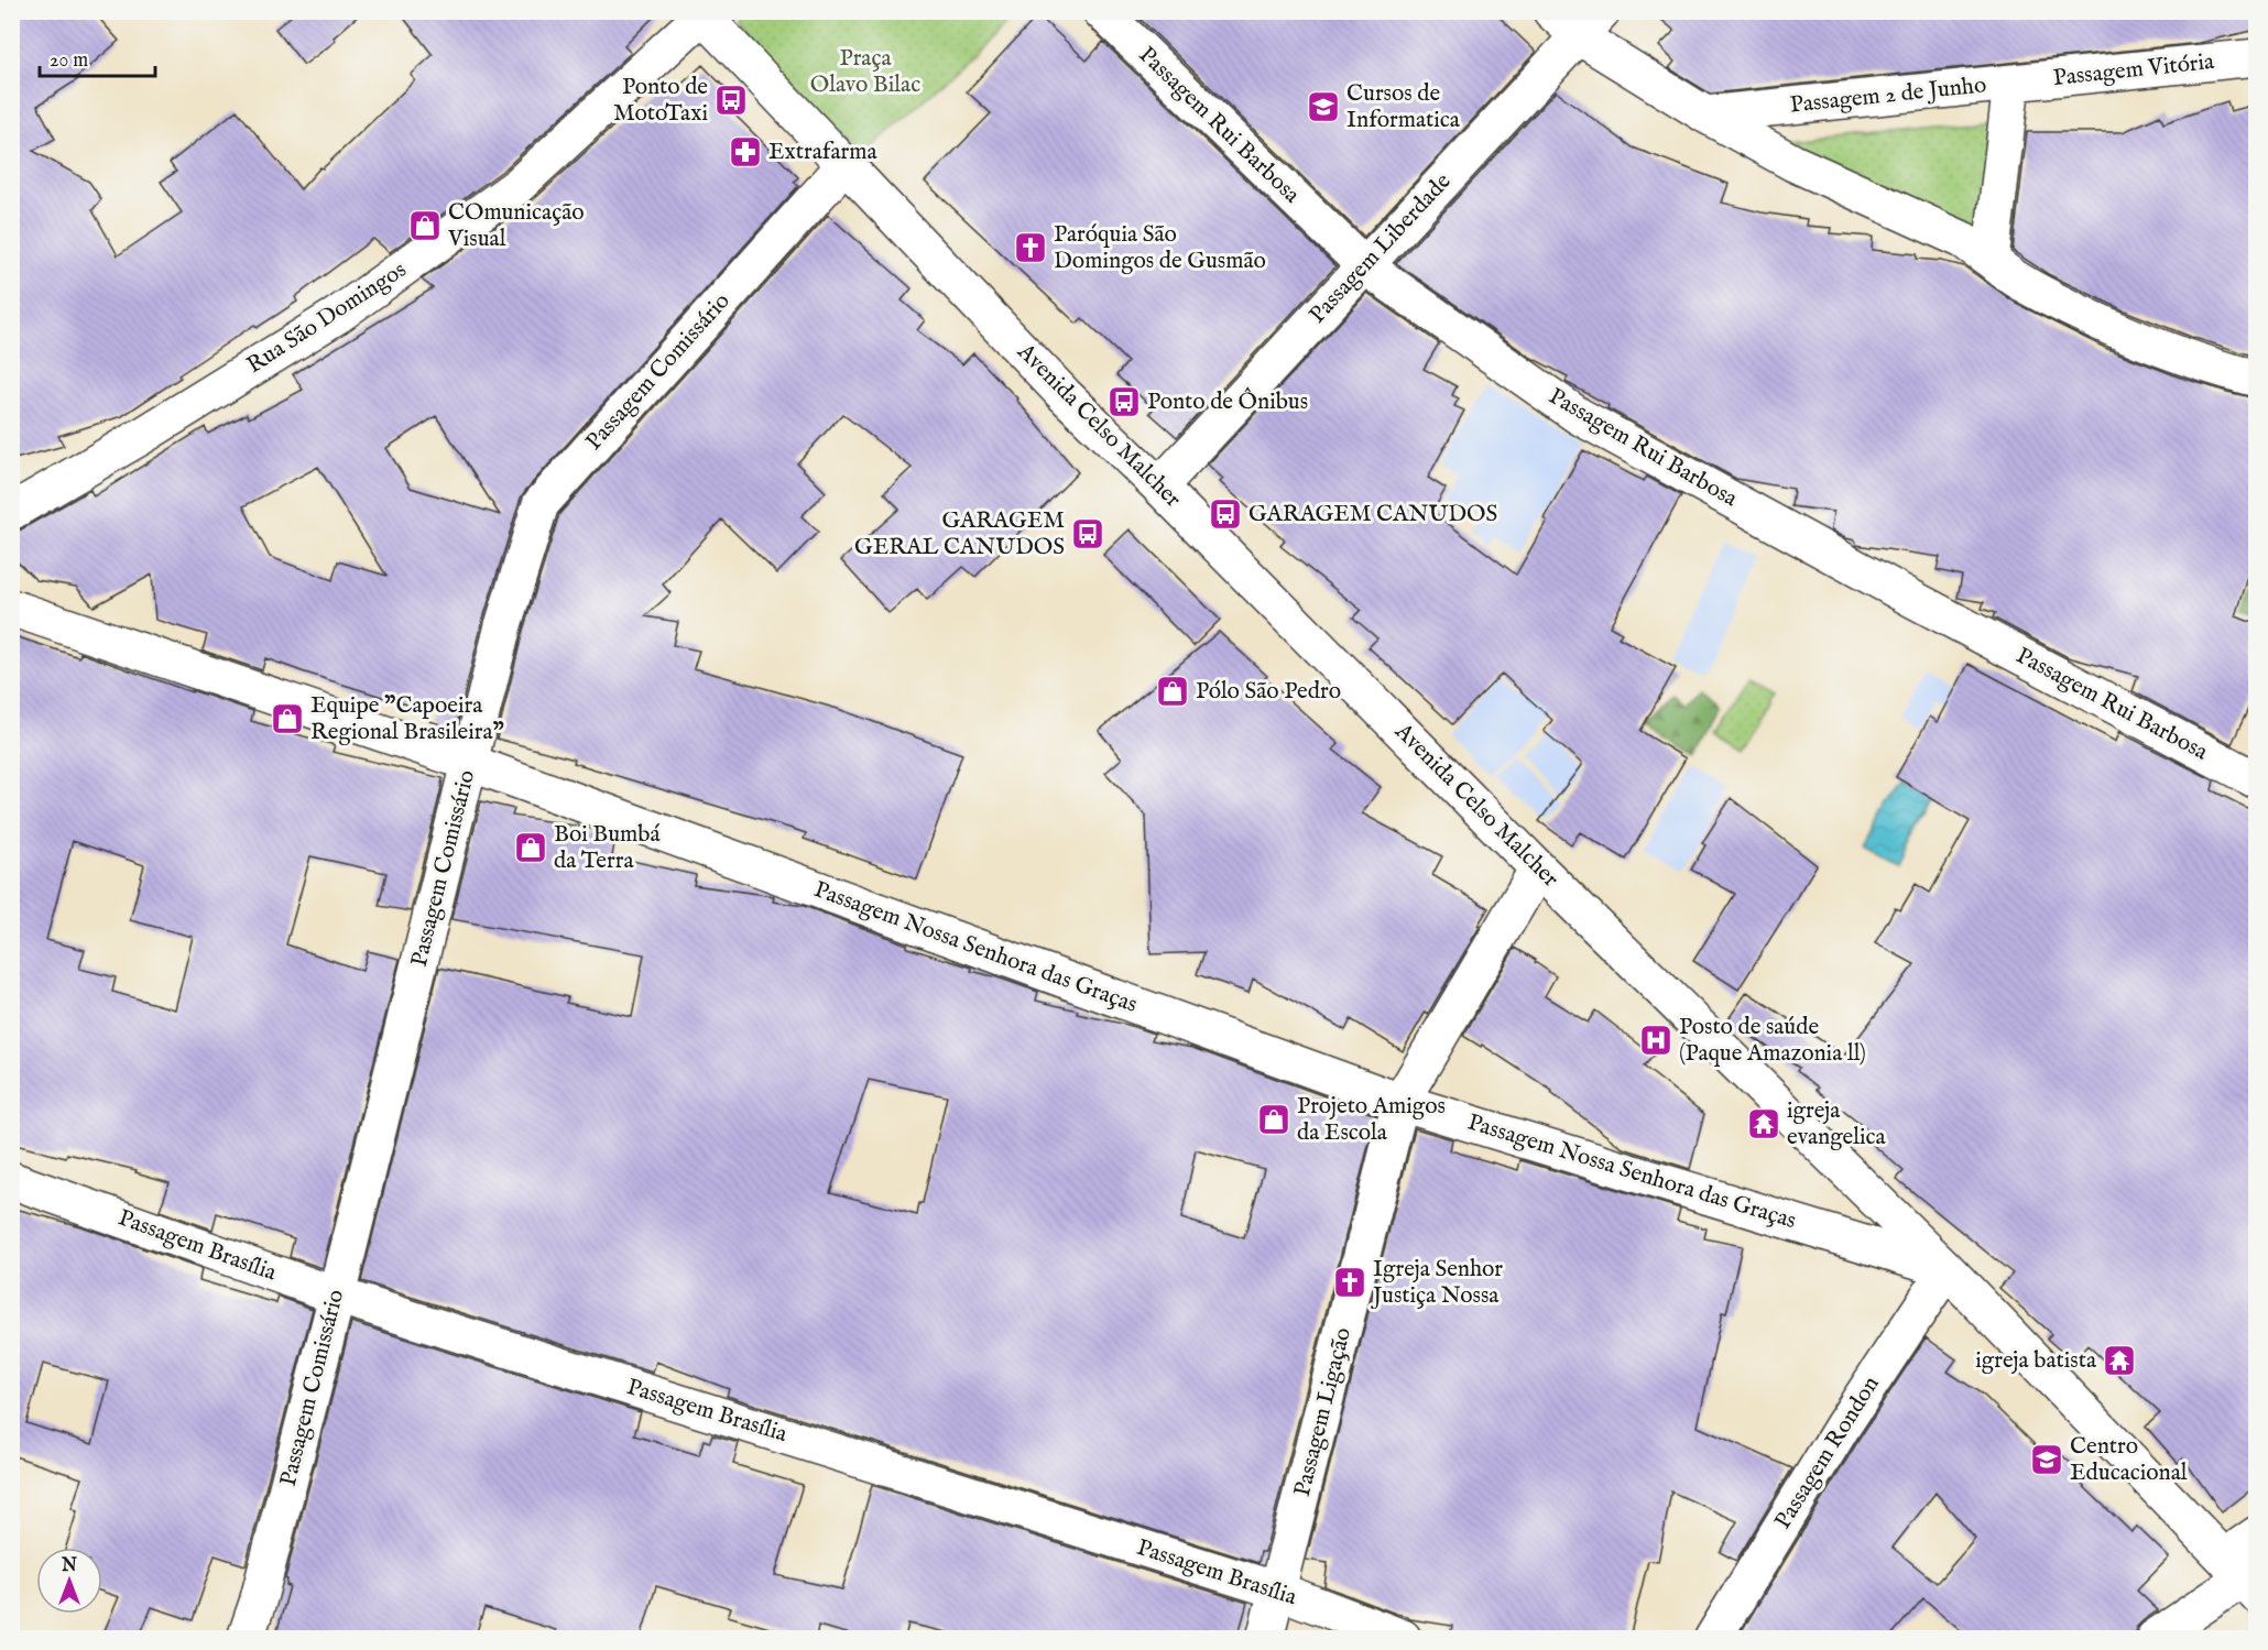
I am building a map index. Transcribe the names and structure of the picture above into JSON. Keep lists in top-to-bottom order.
{
  "streets": {
    "street": [
      "Passagem Vitória",
      "Passagem 2 de Junho",
      "Passagem Rui Barbosa",
      "Passagem Liberdade",
      "Rua São Domingos",
      "Passagem Comissário",
      "Avenida Celso Malcher",
      "Passagem Nossa Senhora das Graças",
      "Passagem Brasília",
      "Passagem Ligação",
      "Passagem Rondon"
    ]
  },
  "crossings": [
    ["Passagem Vitória", "Passagem 2 de Junho"],
    ["Passagem Rui Barbosa", "Passagem Liberdade"],
    ["Passagem Liberdade", "Avenida Celso Malcher"],
    ["Rua São Domingos", "Avenida Celso Malcher"],
    ["Passagem Comissário", "Avenida Celso Malcher"],
    ["Passagem Comissário", "Passagem Nossa Senhora das Graças"],
    ["Passagem Comissário", "Passagem Brasília"],
    ["Avenida Celso Malcher", "Passagem Nossa Senhora das Graças"],
    ["Avenida Celso Malcher", "Passagem Ligação"],
    ["Avenida Celso Malcher", "Passagem Rondon"],
    ["Passagem Nossa Senhora das Graças", "Passagem Ligação"],
    ["Passagem Nossa Senhora das Graças", "Passagem Rondon"],
    ["Passagem Brasília", "Passagem Ligação"]
  ],
  "parks": ["Praça Olavo Bilac"],
  "places": {
    "bus stop": [
      "Ponto de MotoTaxi",
      "Ponto de Ônibus",
      "GARAGEM CANUDOS",
      "GARAGEM GERAL CANUDOS"
    ],
    "school or university": ["Cursos de Informatica", "Centro Educacional"],
    "pharmacy": ["Extrafarma"],
    "shop": [
      "COmunicação Visual",
      "Pólo São Pedro",
      "Equipe \"Capoeira Regional Brasileira\"",
      "Boi Bumbá da Terra",
      "Projeto Amigos da Escola"
    ],
    "church": ["Paróquia São Domingos de Gusmão", "Igreja Senhor Justiça Nossa"],
    "hospital": ["Posto de saúde (Paque Amazonia ll)"],
    "temple": ["igreja evangelica", "igreja batista"]
  },
  "scale_bar": "20 m",
  "north": "top"
}
